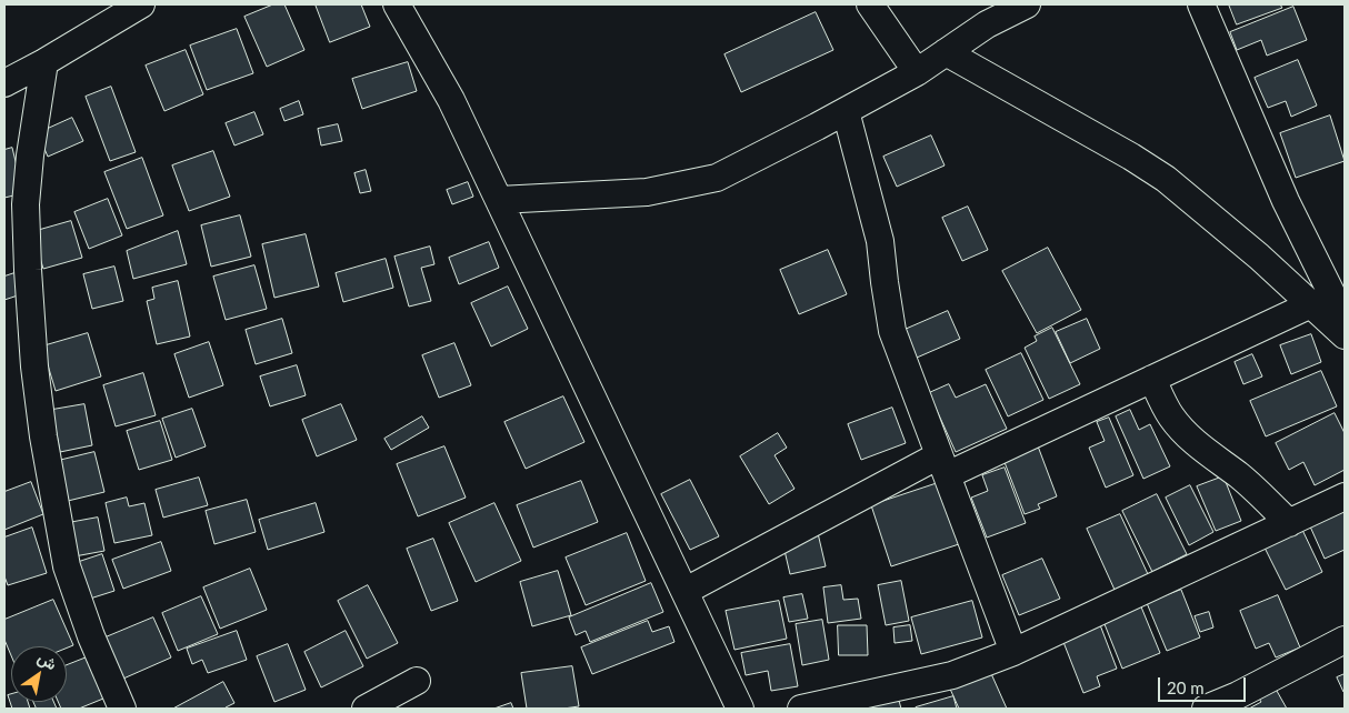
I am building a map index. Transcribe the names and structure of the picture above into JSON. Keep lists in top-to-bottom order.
{
  "scale_bar": "20 m",
  "north": "top right"
}
